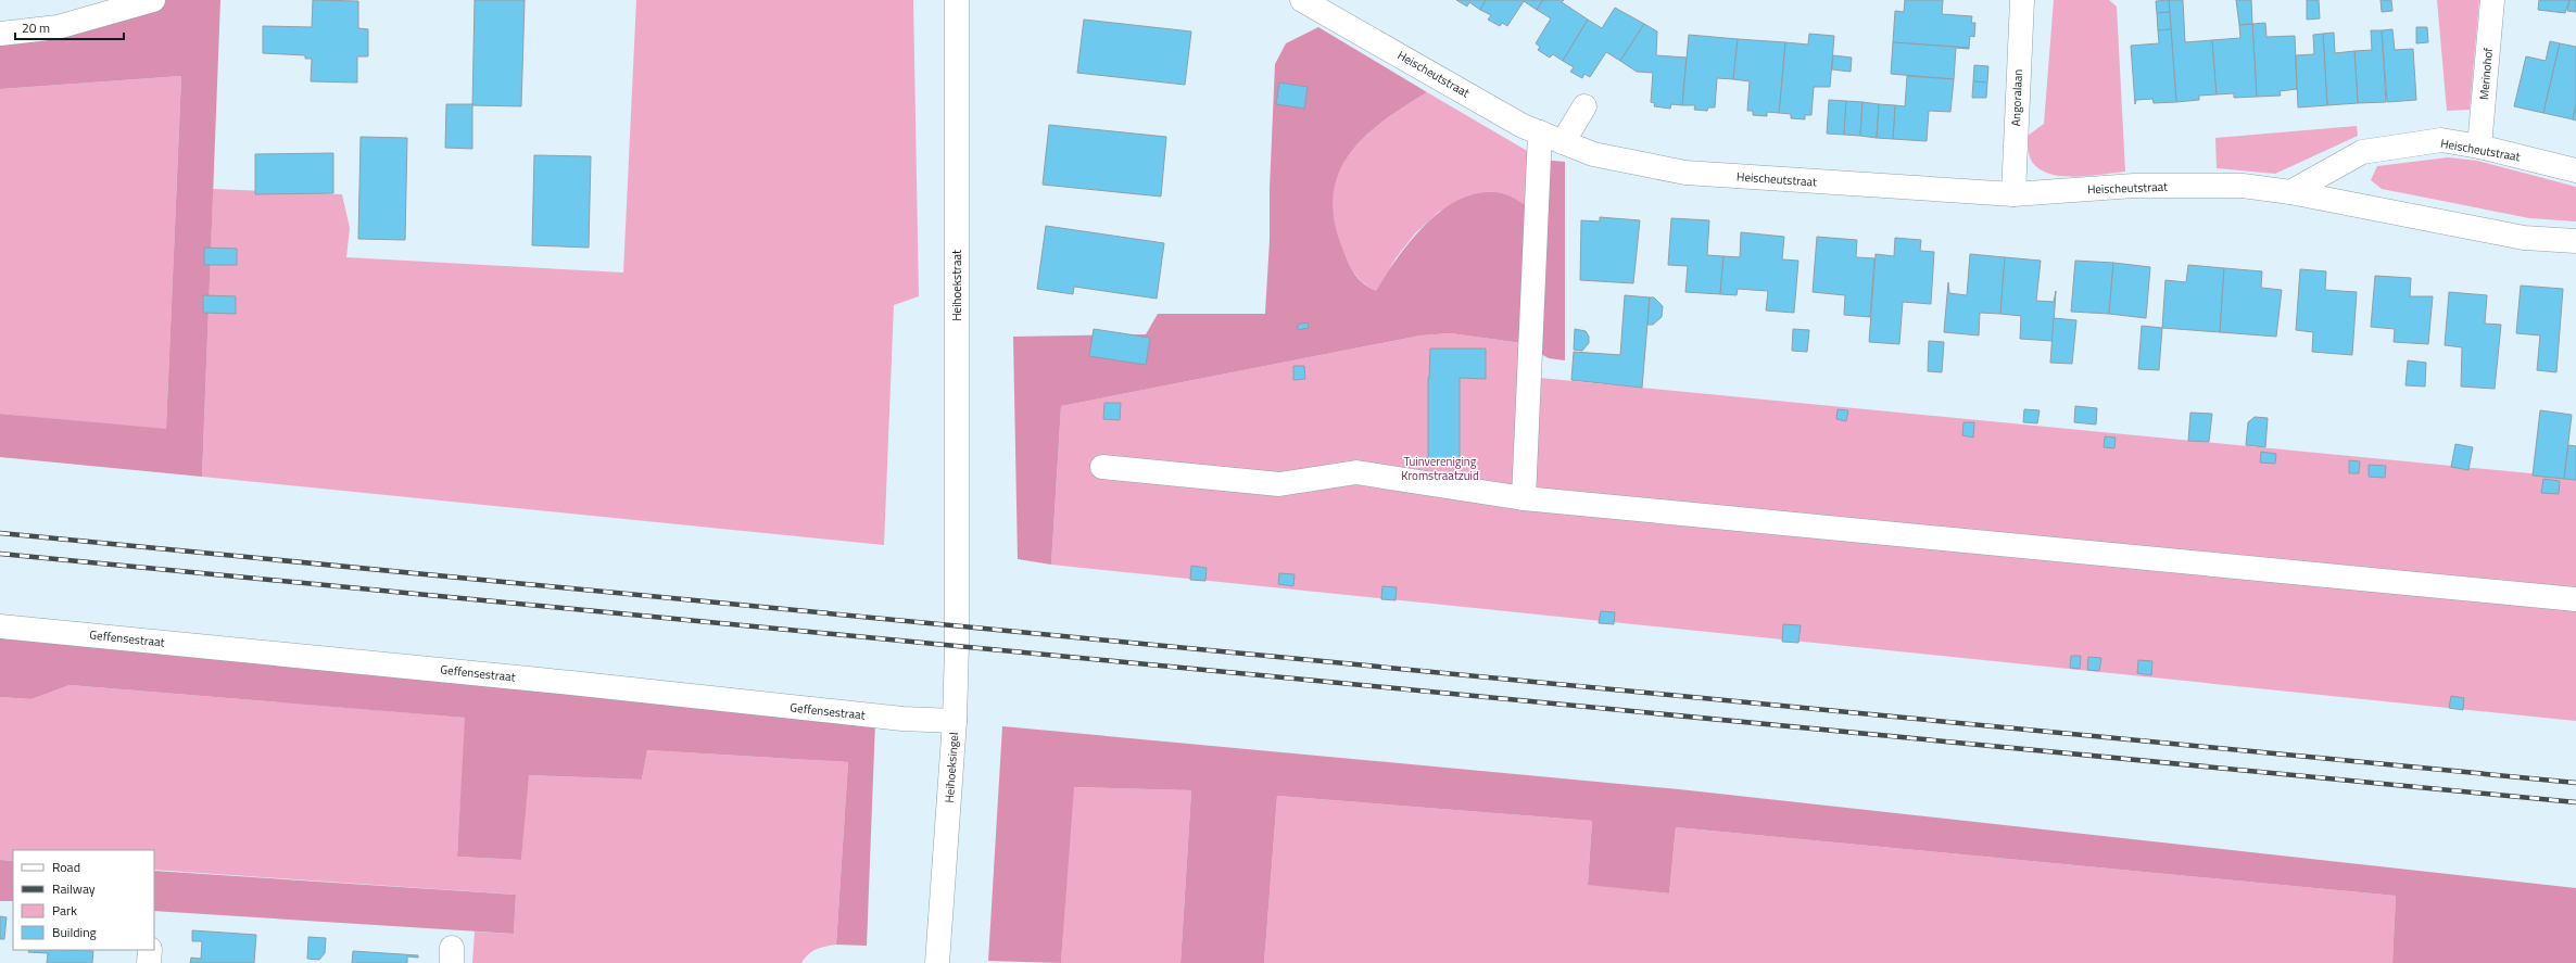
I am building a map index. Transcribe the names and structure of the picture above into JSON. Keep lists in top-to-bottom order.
{
  "streets": {
    "street": [
      "Heischeutstraat",
      "Merinohof",
      "Angoralaan",
      "Heihoekstraat",
      "Geffensestraat",
      "Heihoeksingel"
    ]
  },
  "crossings": [
    ["Heischeutstraat", "Merinohof"],
    ["Heischeutstraat", "Angoralaan"],
    ["Heihoekstraat", "Heihoeksingel"],
    ["Geffensestraat", "Heihoeksingel"]
  ],
  "parks": ["Tuinvereniging Kromstraatzuid"],
  "legend": [
    "Road",
    "Railway",
    "Park",
    "Building"
  ],
  "scale_bar": "20 m"
}
